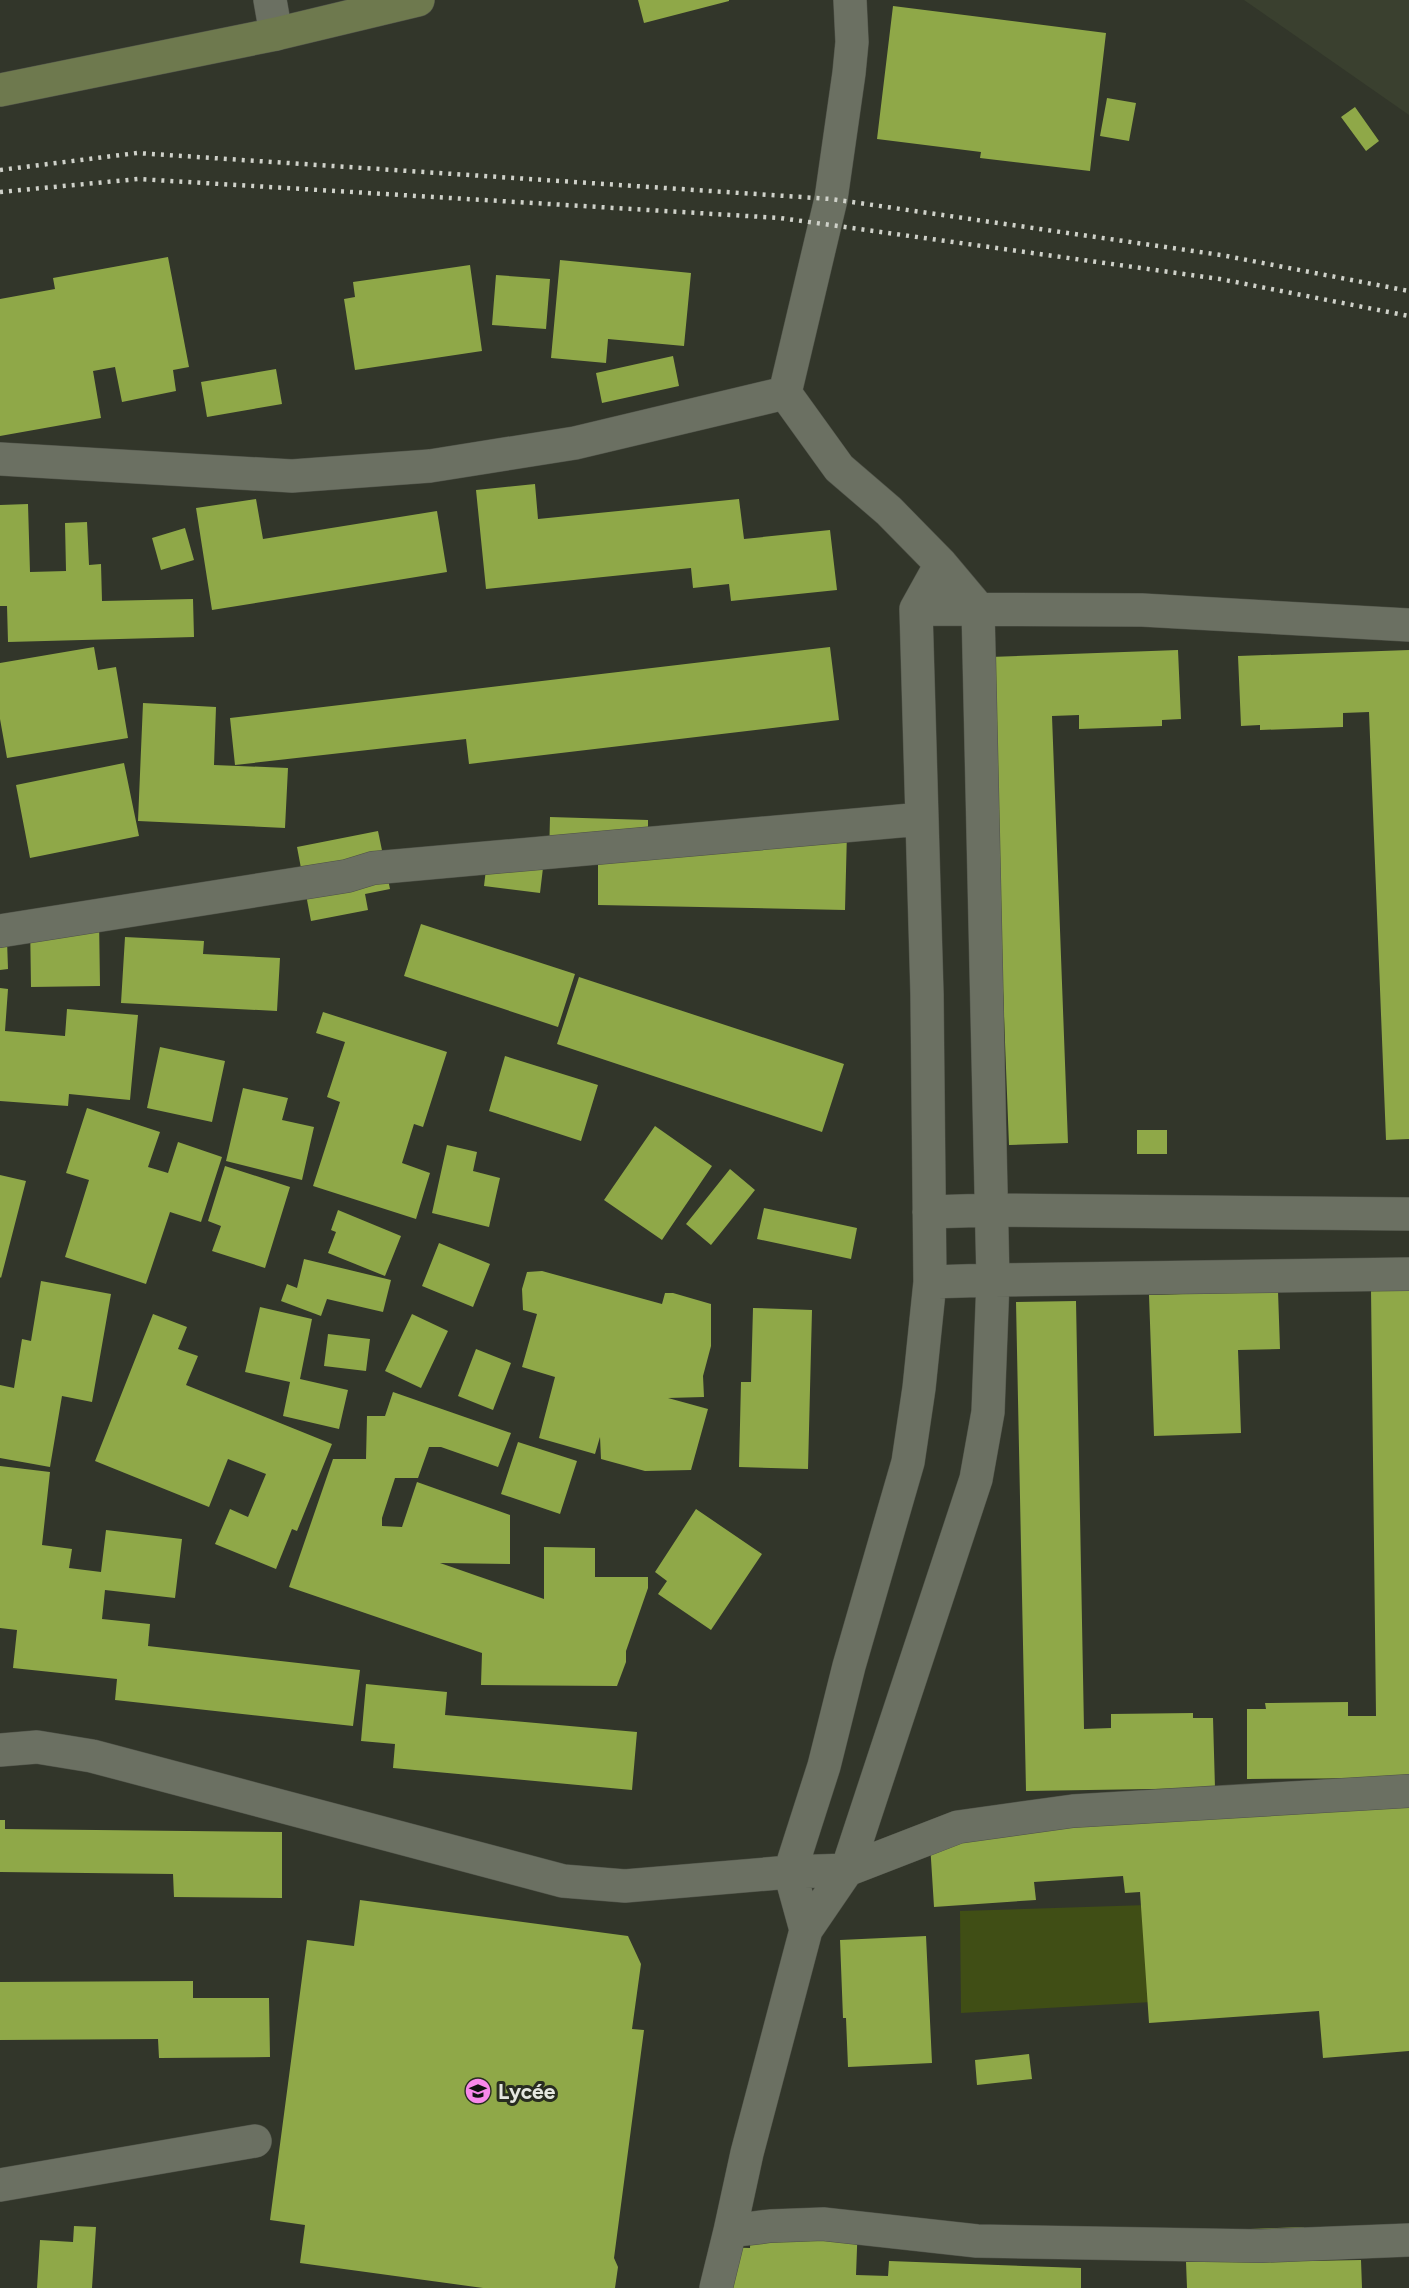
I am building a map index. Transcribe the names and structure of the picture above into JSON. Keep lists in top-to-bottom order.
{
  "places": {
    "school or university": ["Lycée"]
  }
}
